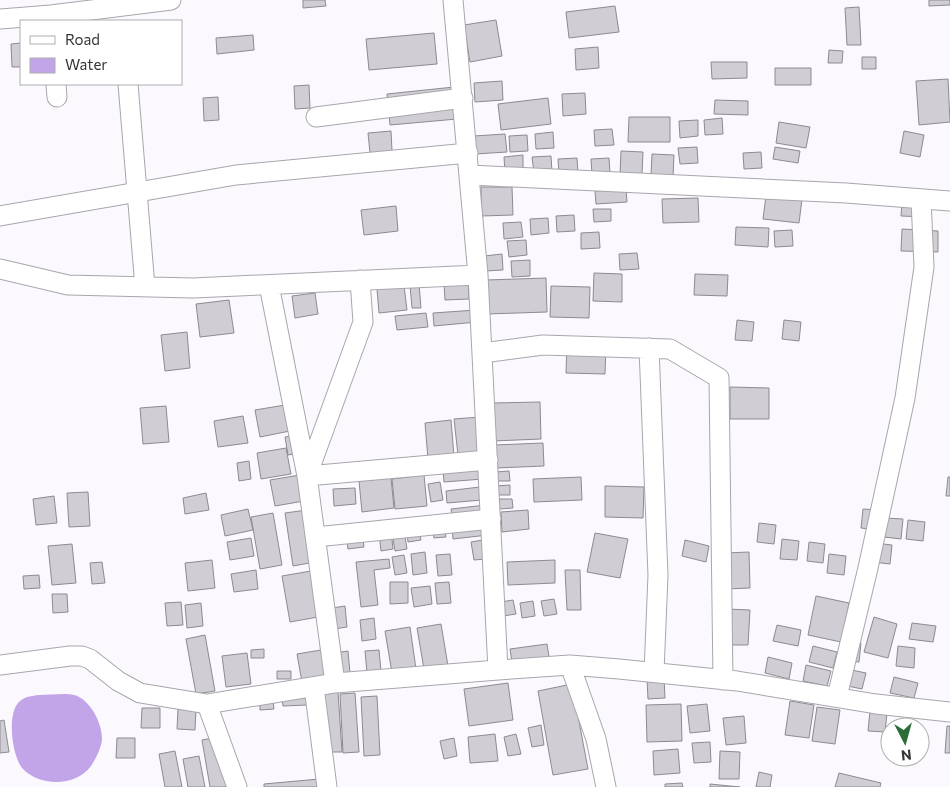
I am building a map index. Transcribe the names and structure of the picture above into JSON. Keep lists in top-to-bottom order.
{
  "legend": ["Road", "Water"],
  "north": "bottom"
}
